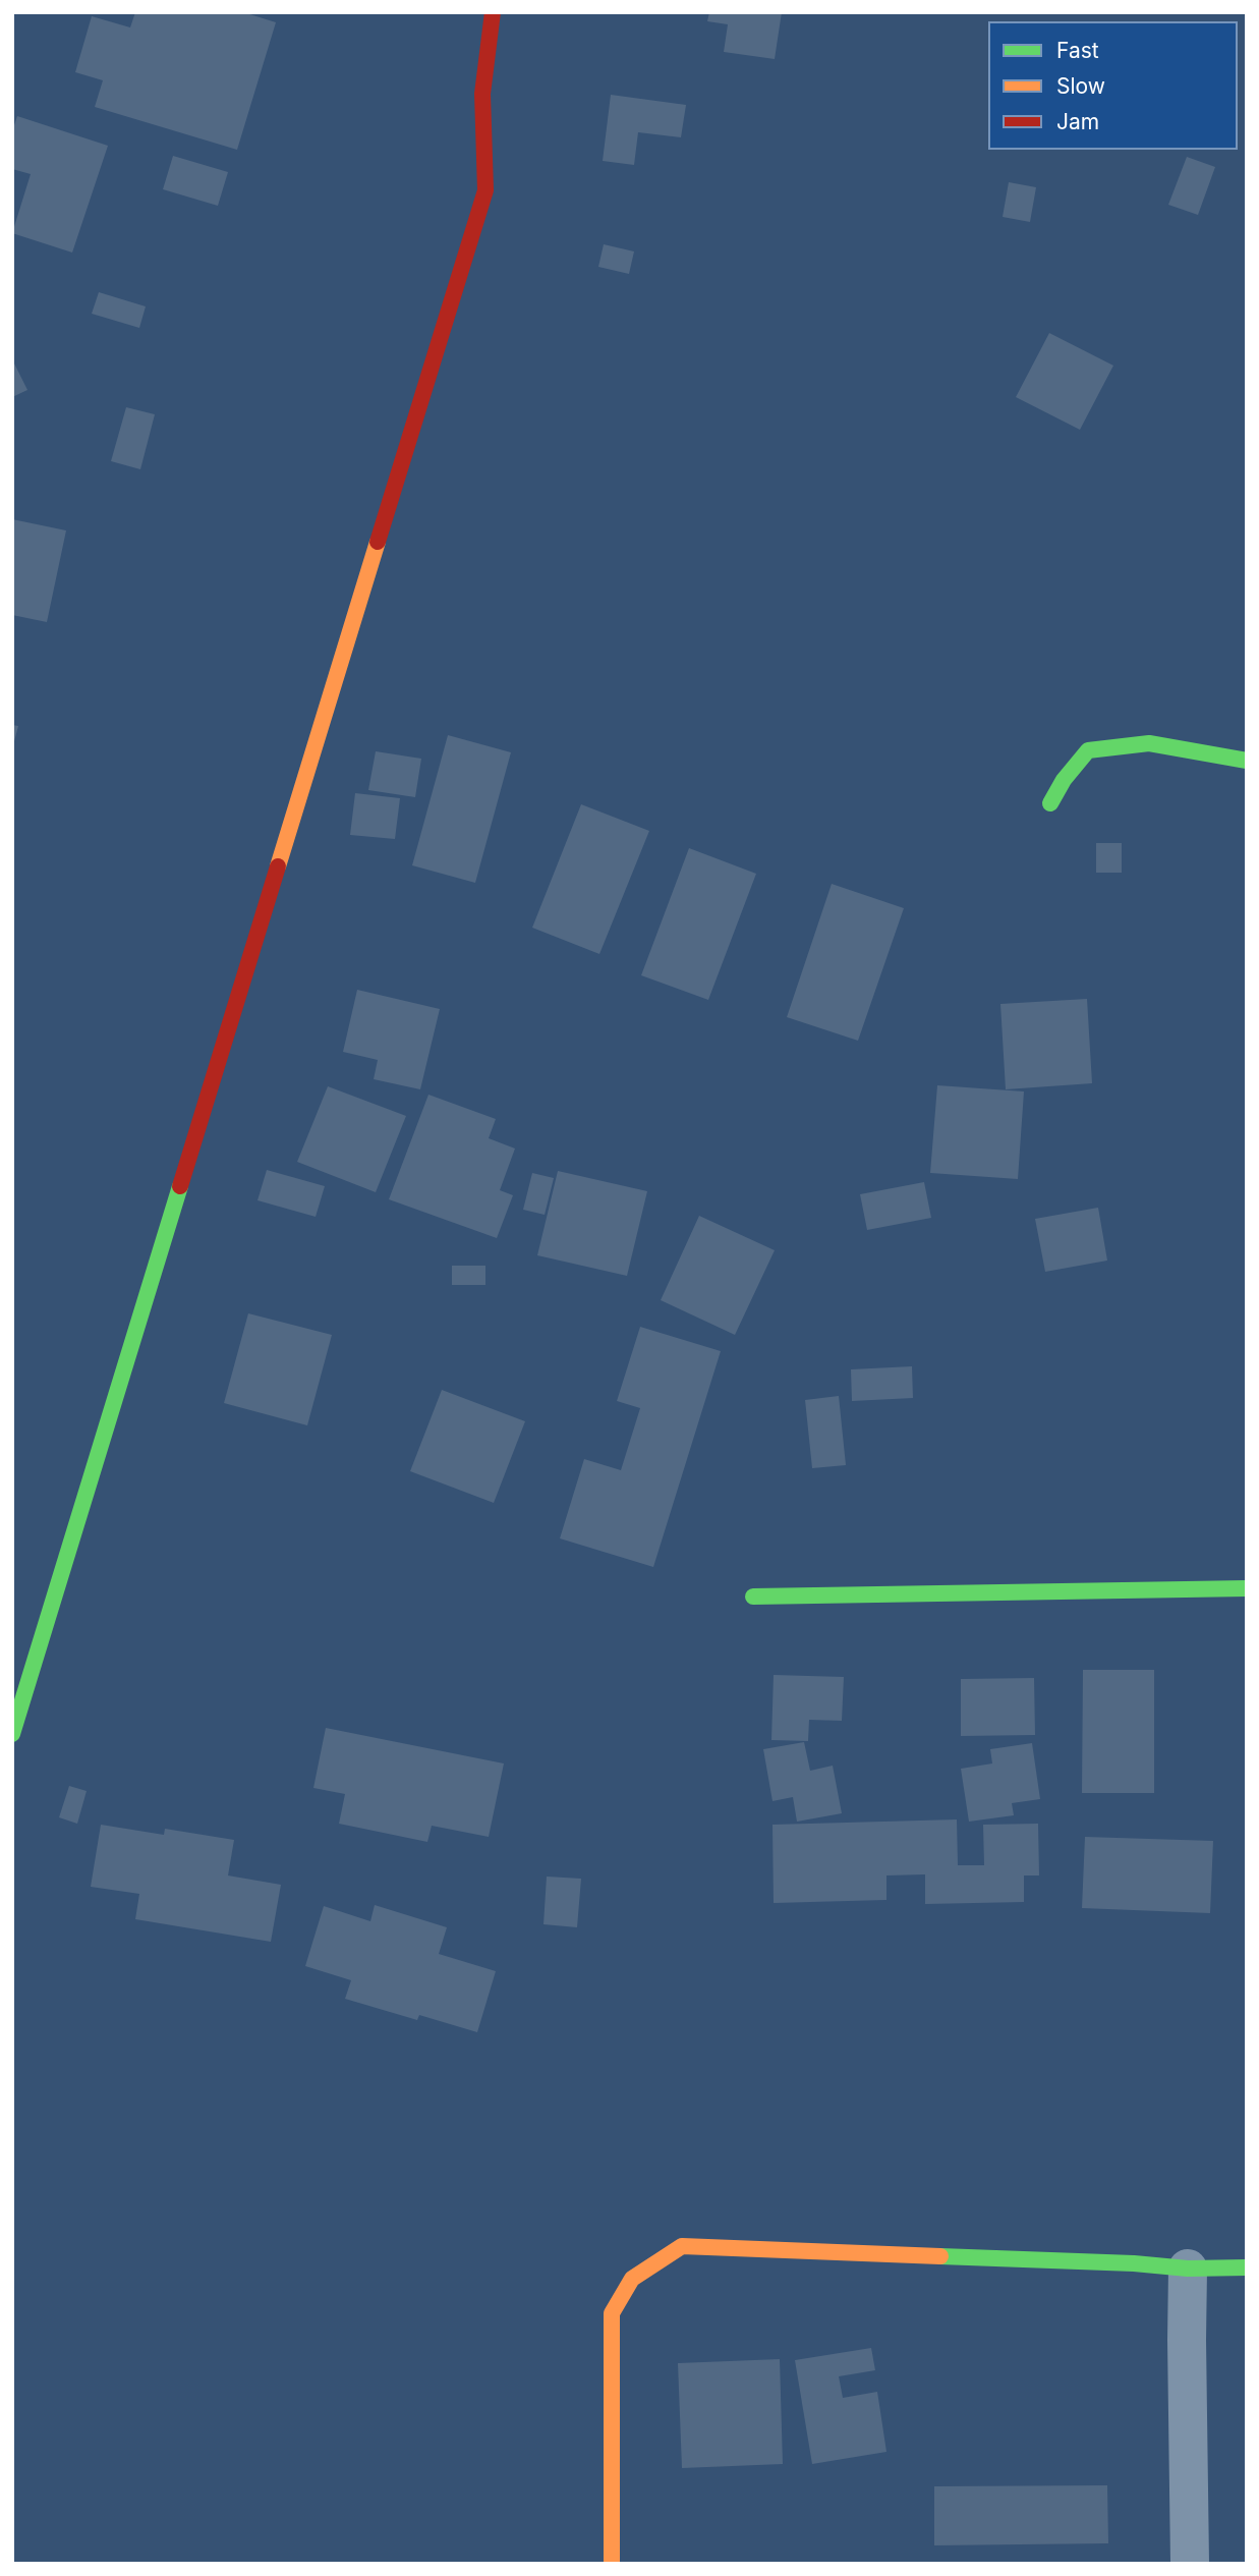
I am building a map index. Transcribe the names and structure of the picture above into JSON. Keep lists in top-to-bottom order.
{
  "legend": ["Fast", "Slow", "Jam"]
}
